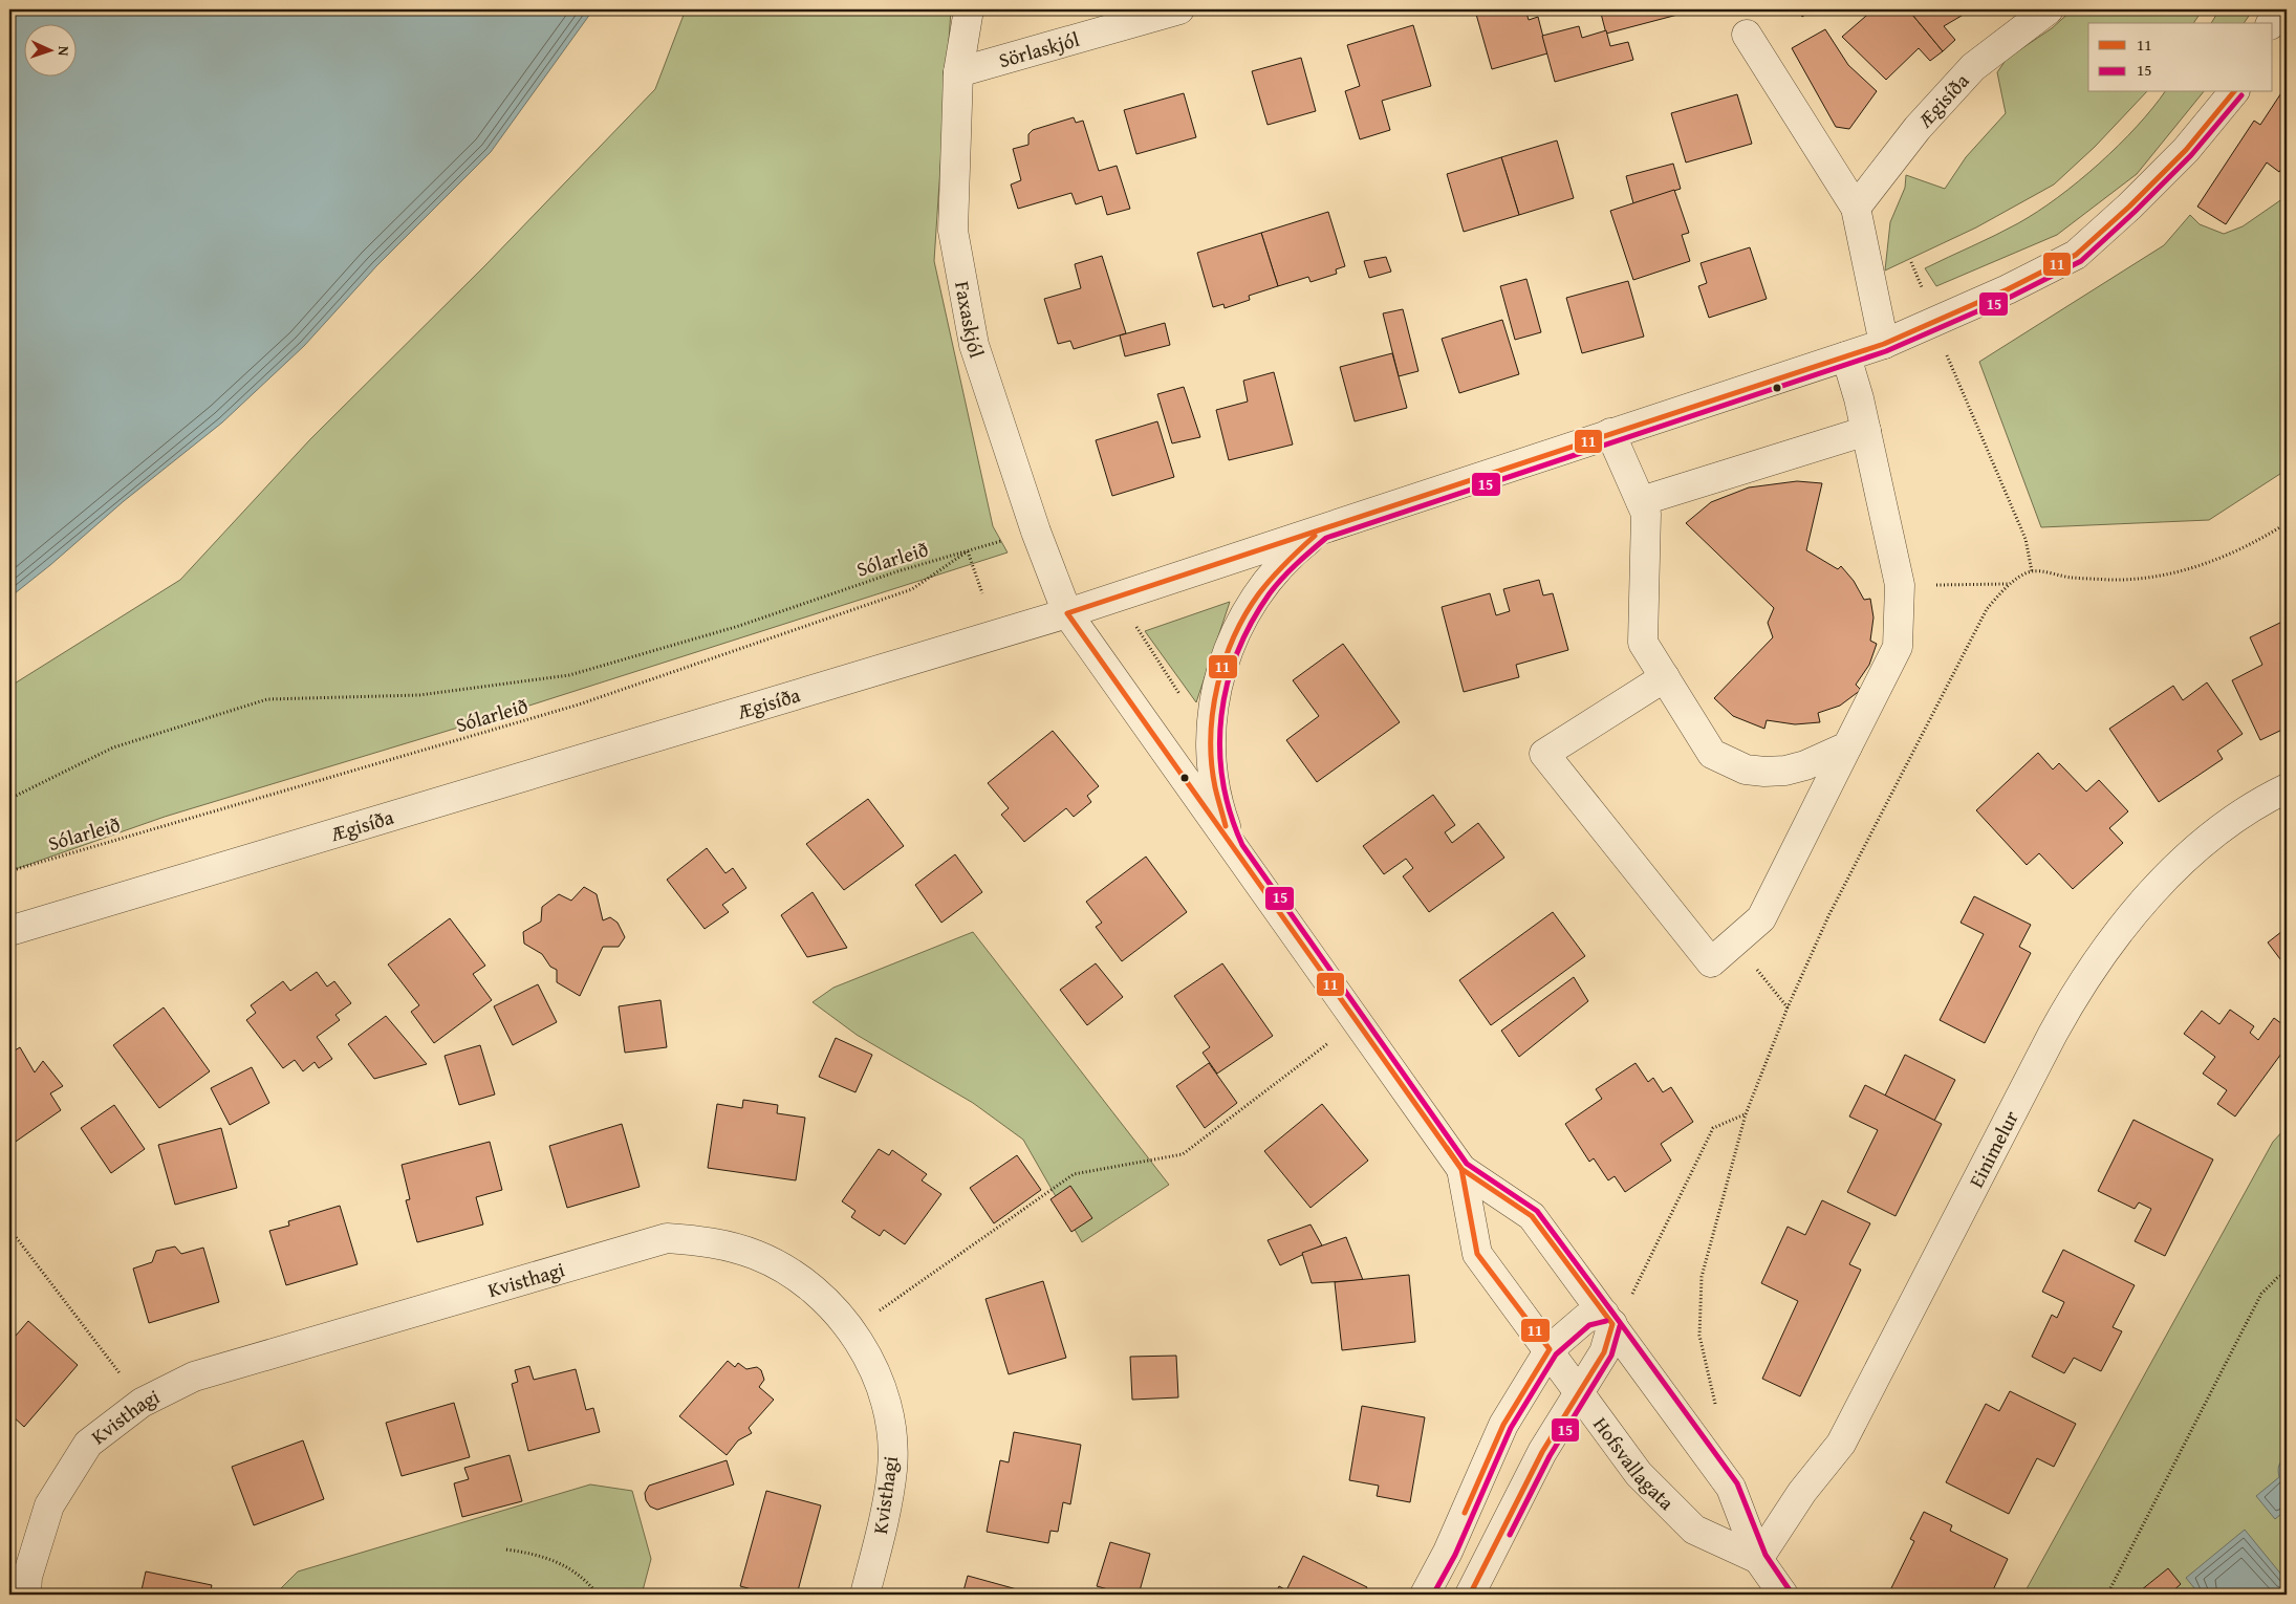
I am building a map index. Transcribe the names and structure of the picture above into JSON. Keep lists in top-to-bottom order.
{
  "streets": {
    "street": [
      "Sörlaskjól",
      "Ægisíða",
      "Faxaskjól",
      "Einimelur",
      "Kvisthagi",
      "Hofsvallagata"
    ],
    "path": ["Sólarleið"]
  },
  "crossings": [
    ["Sörlaskjól", "Faxaskjól"],
    ["Ægisíða", "Faxaskjól"],
    ["Ægisíða", "Hofsvallagata"],
    ["Faxaskjól", "Hofsvallagata"],
    ["Einimelur", "Hofsvallagata"]
  ],
  "lines": ["transit line 11", "transit line 15"],
  "legend": ["11", "15"],
  "north": "right"
}
